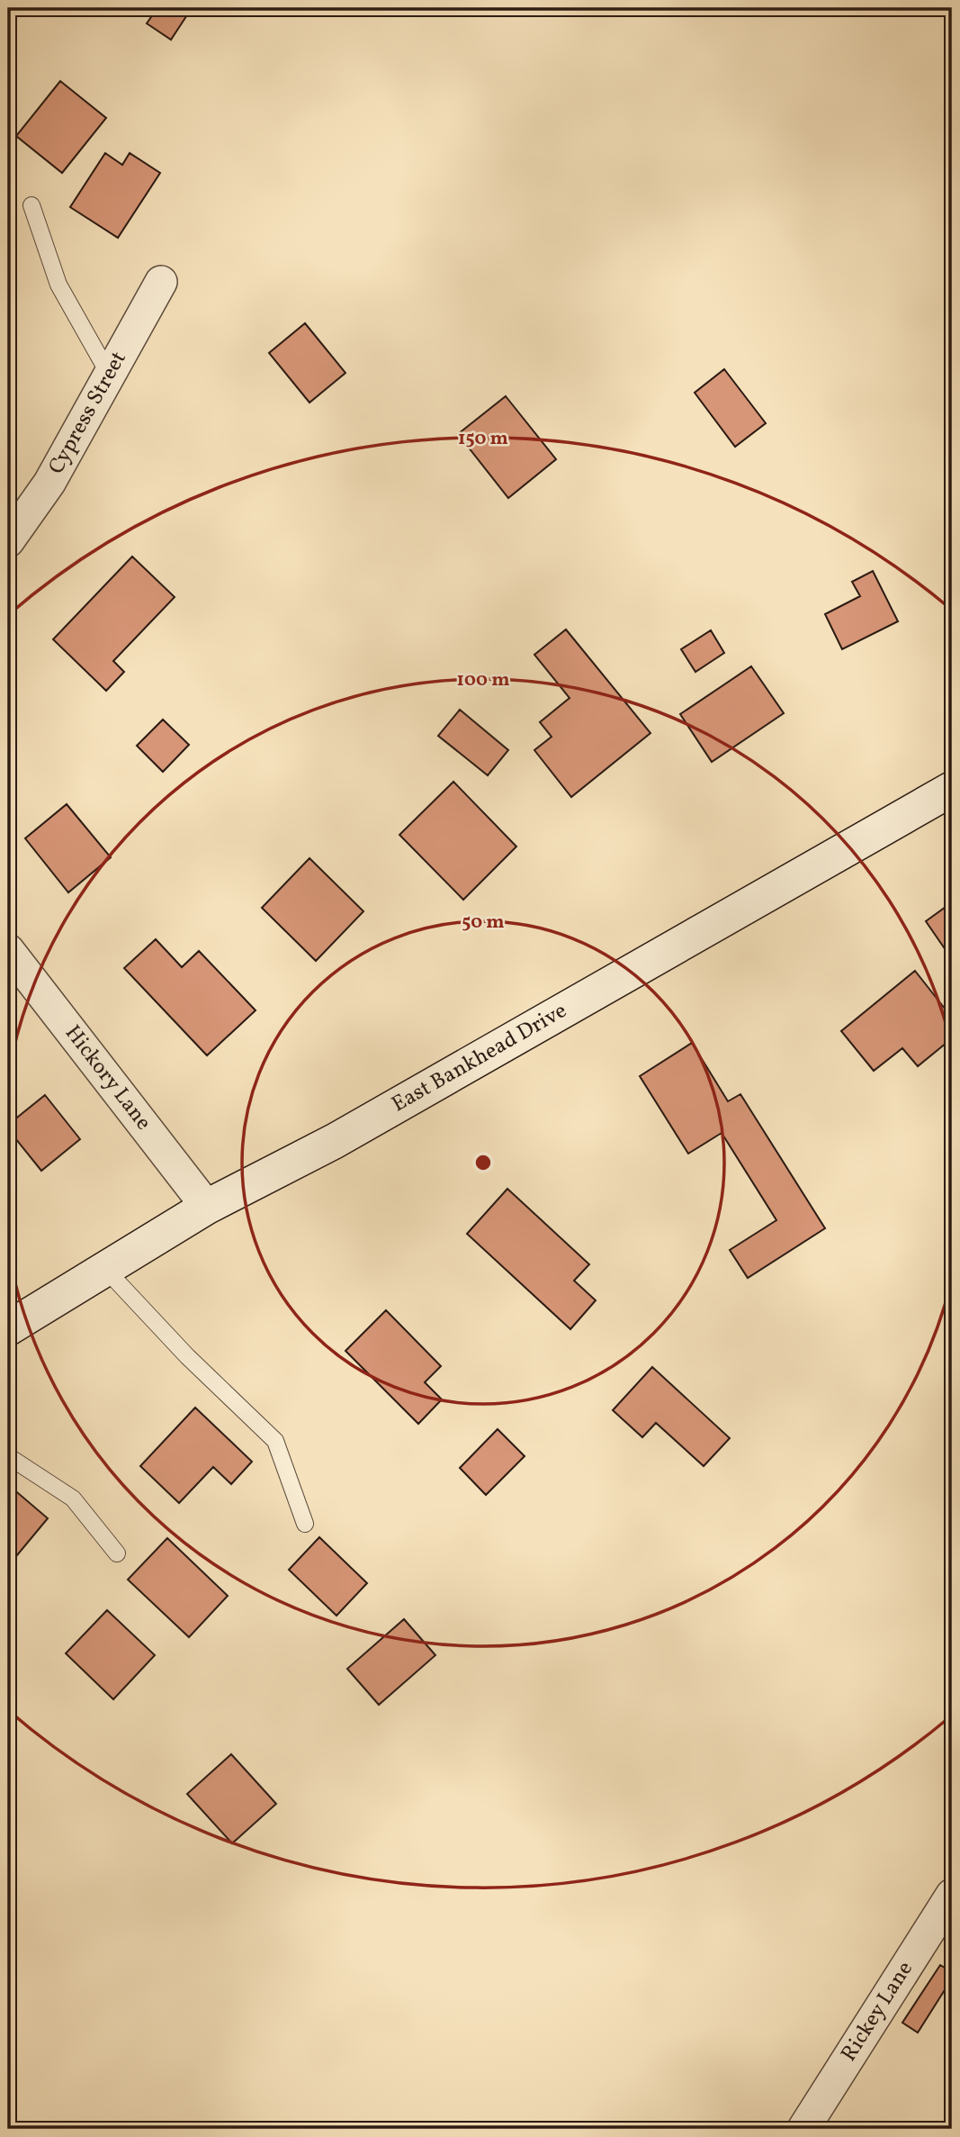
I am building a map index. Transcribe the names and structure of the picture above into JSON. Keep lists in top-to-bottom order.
{
  "streets": {
    "street": [
      "Cypress Street",
      "East Bankhead Drive",
      "Hickory Lane",
      "Rickey Lane"
    ]
  },
  "crossings": [
    ["East Bankhead Drive", "Hickory Lane"]
  ],
  "rings": ["150 m", "100 m", "50 m"]
}
